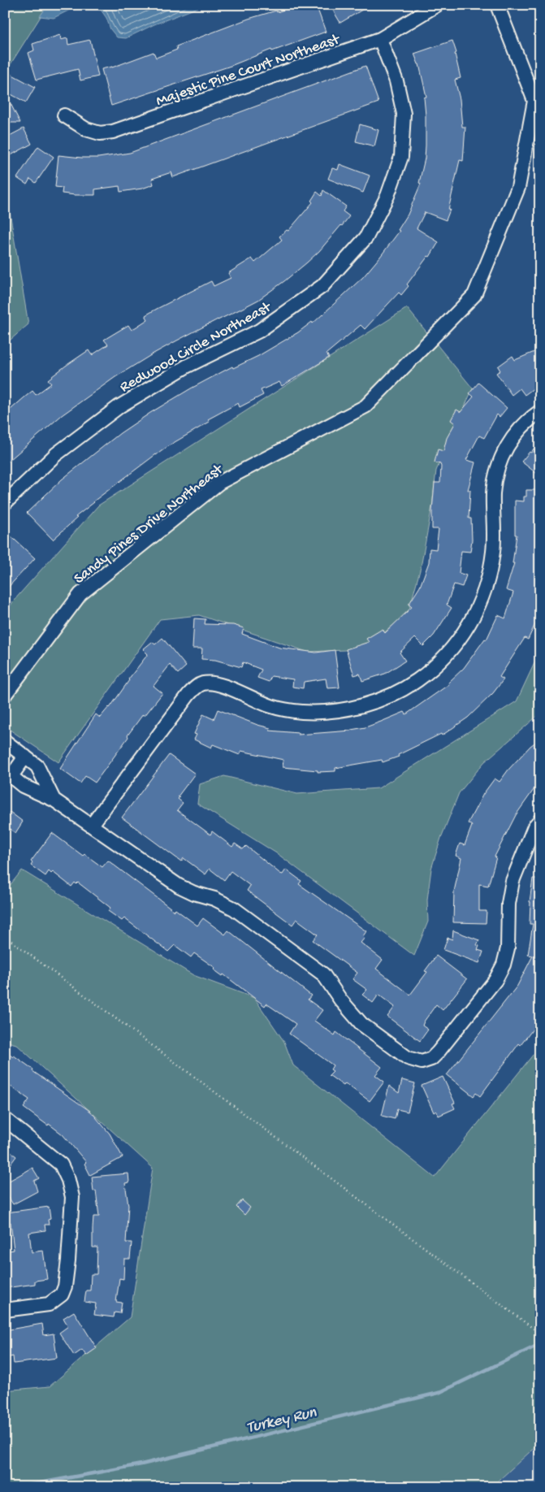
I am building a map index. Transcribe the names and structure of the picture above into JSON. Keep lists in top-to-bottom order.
{
  "streets": {
    "street": ["Majestic Pine Court Northeast", "Redwood Circle Northeast", "Sandy Pines Drive Northeast"]
  },
  "crossings": [
    ["Majestic Pine Court Northeast", "Redwood Circle Northeast"]
  ],
  "water": ["Turkey Run"]
}
